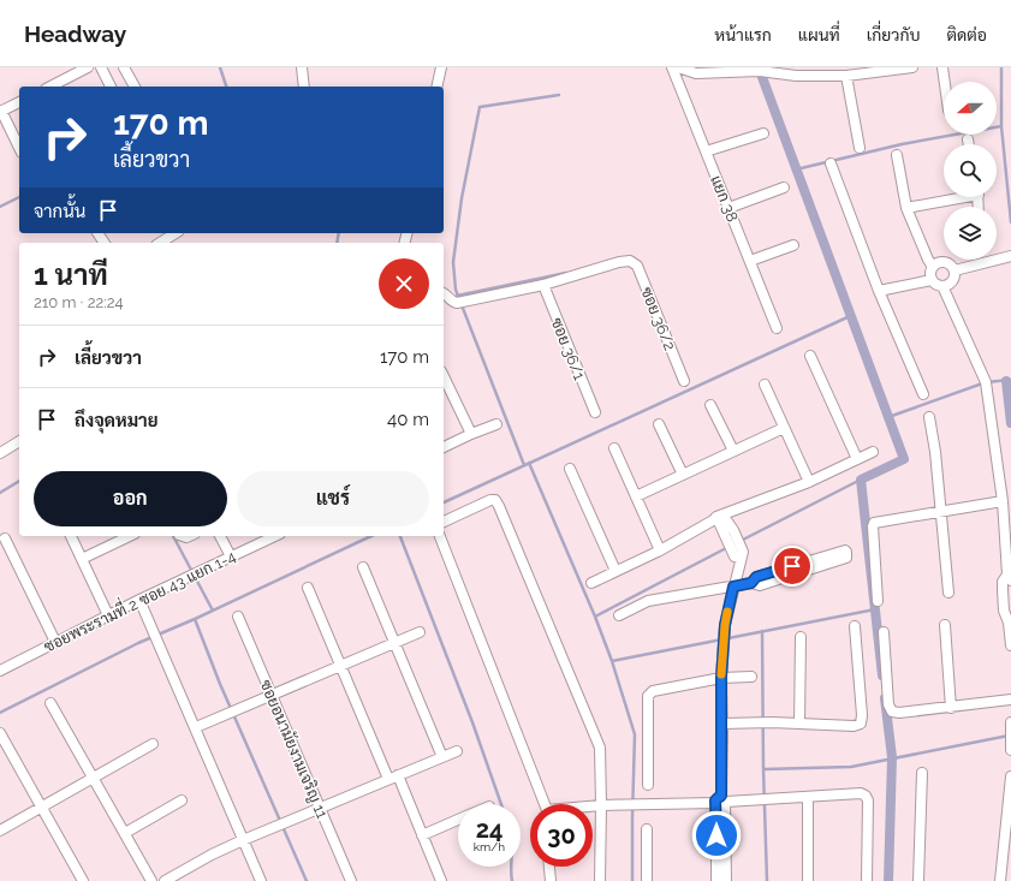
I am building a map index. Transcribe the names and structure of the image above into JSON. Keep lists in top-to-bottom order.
{
  "streets": {
    "street": [
      "แยก 38",
      "ซอย 36/2",
      "ซอย 36/1",
      "ซอยพระรามที่ 2 ซอย 43 แยก 1-4",
      "ซอยอนามัยงามเจริญ 11"
    ]
  },
  "crossings": [
    ["ซอย 36/2", "ซอย 36/1"]
  ],
  "north": "left",
  "page": {
    "header": "Headway",
    "nav": [
      "หน้าแรก",
      "แผนที่",
      "เกี่ยวกับ",
      "ติดต่อ"
    ],
    "turn": ["170 m", "เลี้ยวขวา"],
    "then": "จากนั้น",
    "heading": ["1 นาที", "210 m · 22:24"],
    "list": [
      {
        "name": "เลี้ยวขวา",
        "value": "170 m"
      },
      {
        "name": "ถึงจุดหมาย",
        "value": "40 m"
      }
    ],
    "buttons": ["ออก", "แชร์"],
    "speed": "24 km/h",
    "limit": "30"
  }
}
